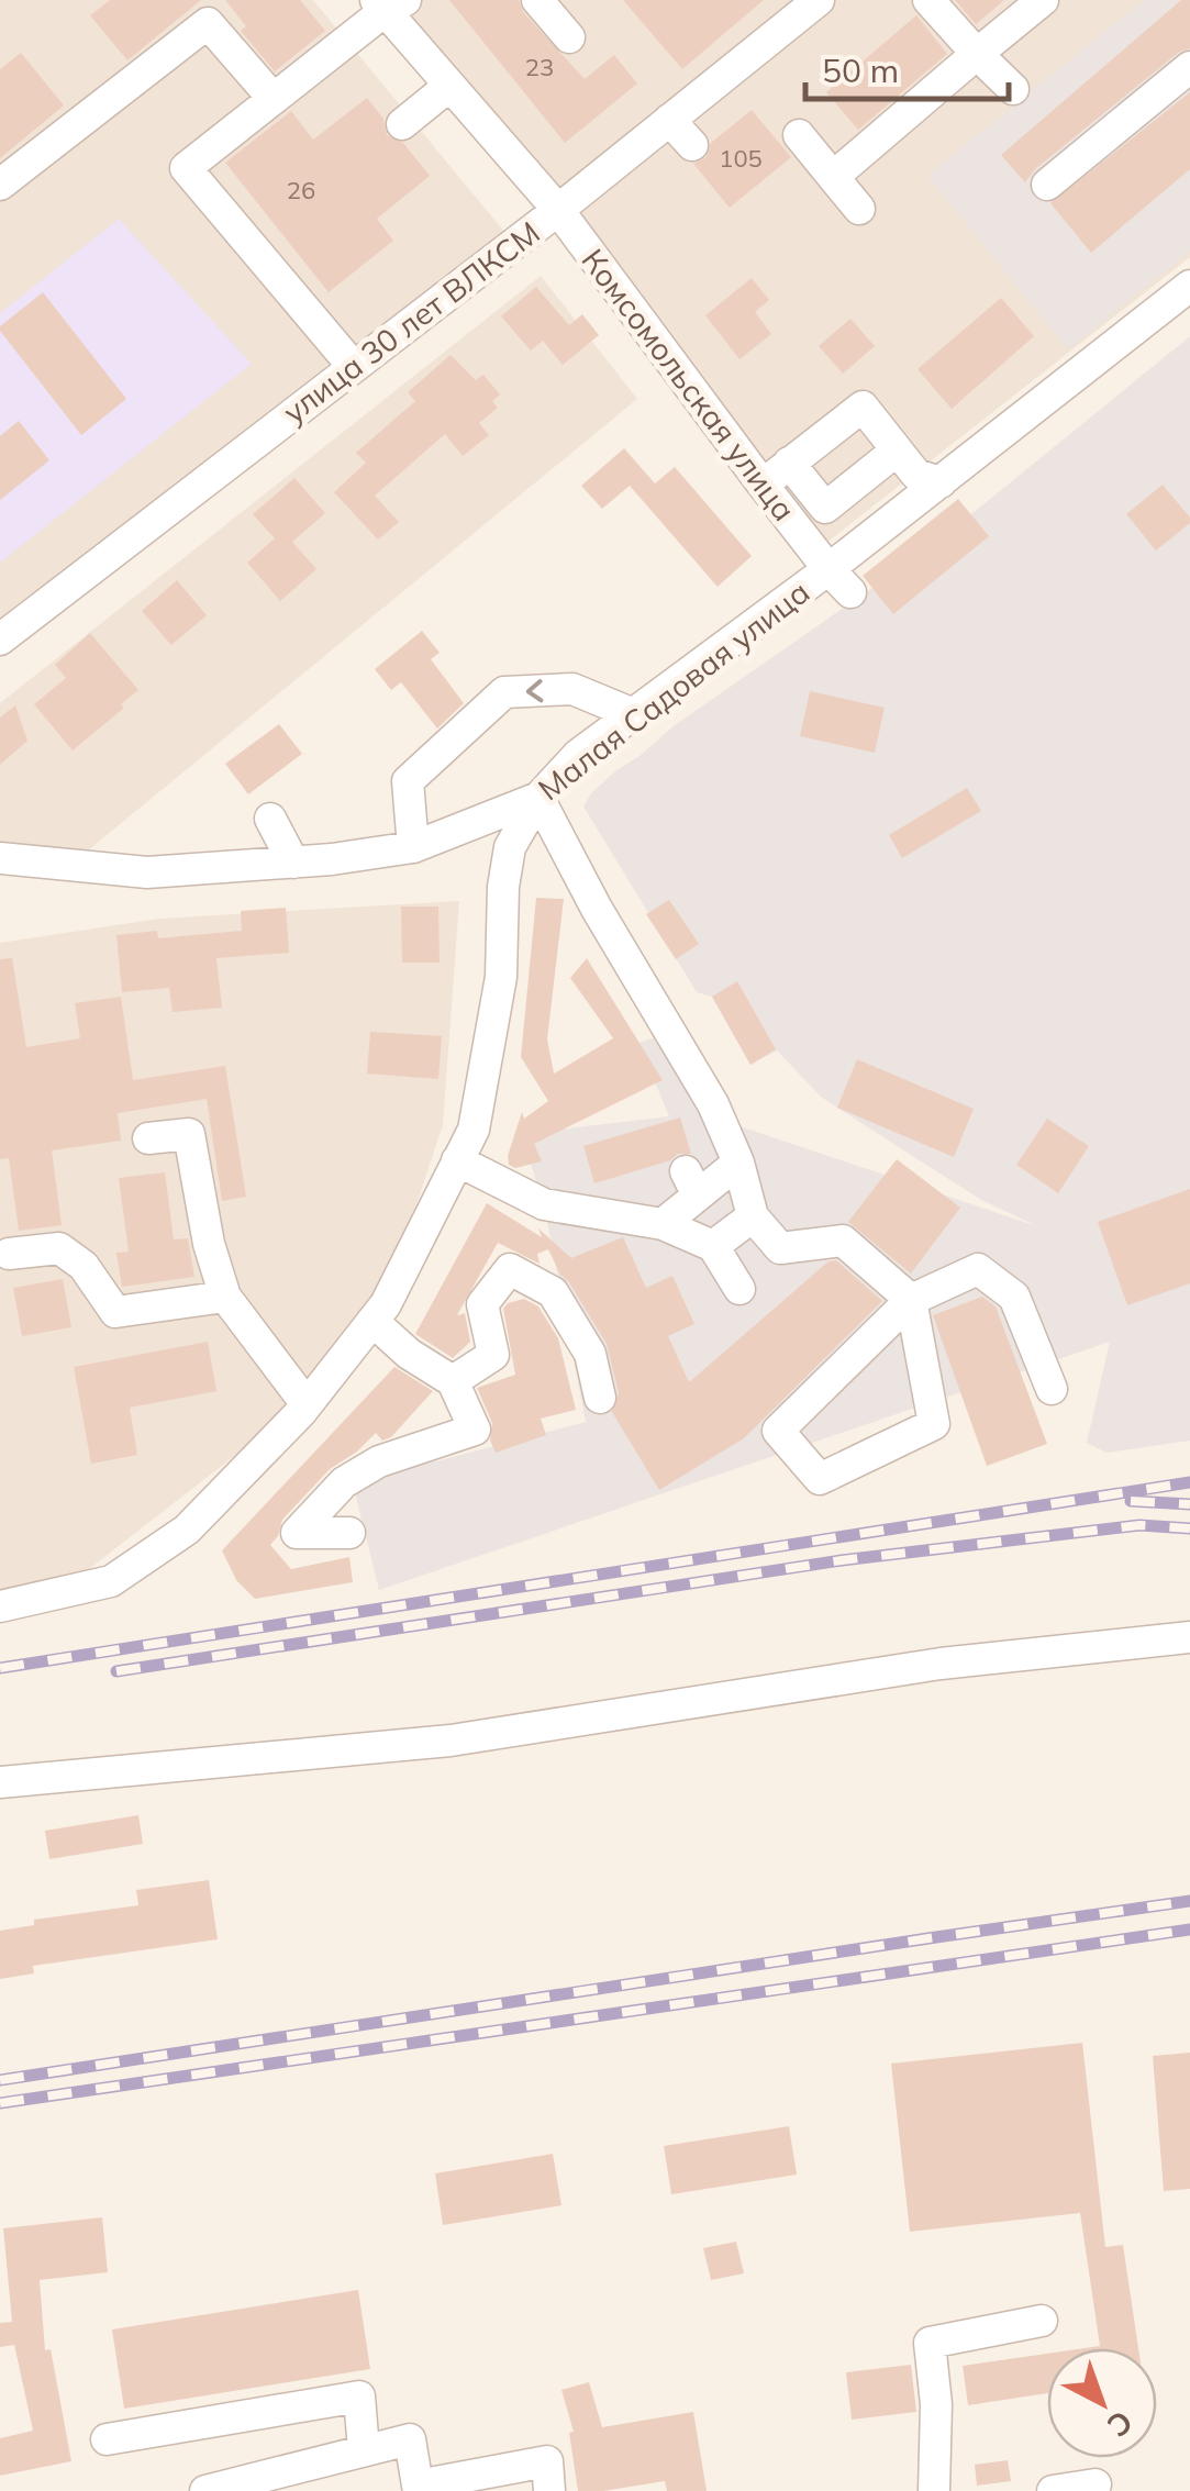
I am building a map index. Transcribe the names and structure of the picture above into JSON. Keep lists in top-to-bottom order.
{
  "streets": {
    "street": ["улица 30 лет ВЛКСМ", "Комсомольская улица", "Малая Садовая улица"]
  },
  "crossings": [
    ["улица 30 лет ВЛКСМ", "Комсомольская улица"],
    ["Комсомольская улица", "Малая Садовая улица"]
  ],
  "house_numbers": ["23", "105", "26"],
  "scale_bar": "50 m",
  "north": "bottom right"
}
